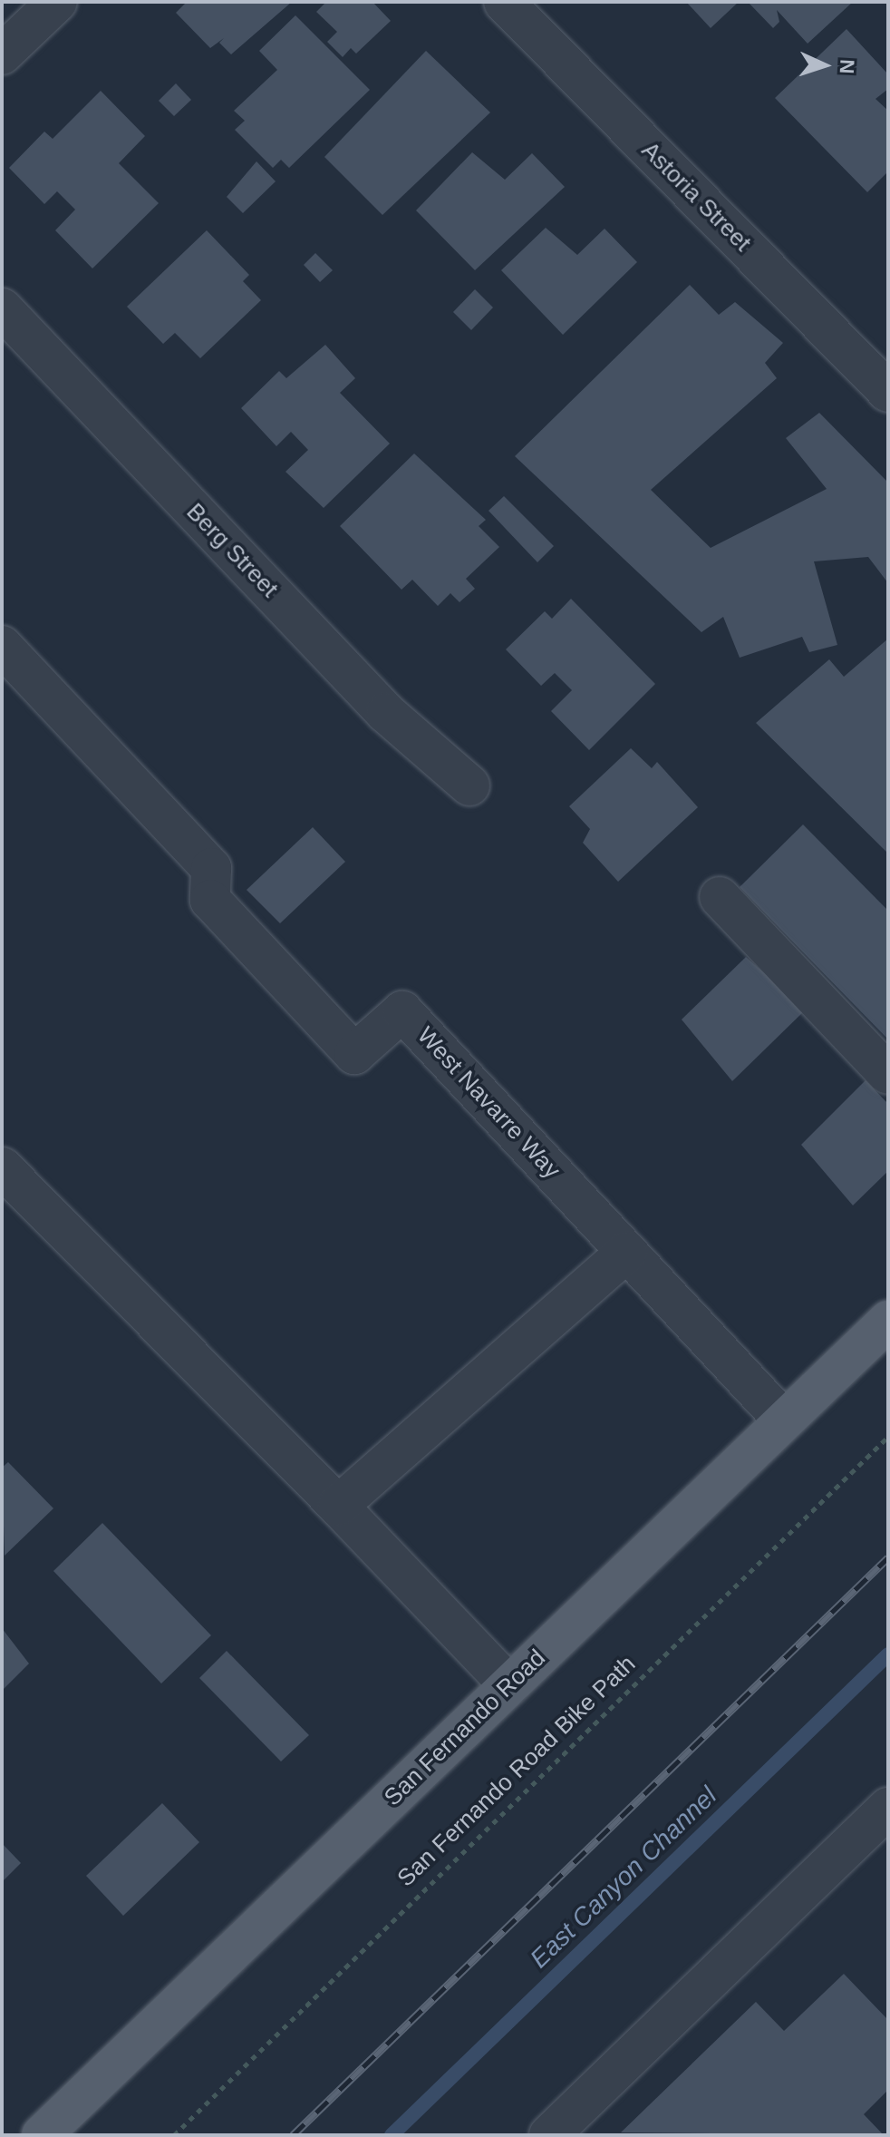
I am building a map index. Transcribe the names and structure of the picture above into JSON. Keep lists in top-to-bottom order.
{
  "streets": {
    "main road": ["San Fernando Road"],
    "street": ["Astoria Street", "Berg Street", "West Navarre Way"],
    "path": ["San Fernando Road Bike Path"]
  },
  "crossings": [
    ["West Navarre Way", "San Fernando Road"]
  ],
  "water": ["East Canyon Channel"],
  "north": "right"
}
